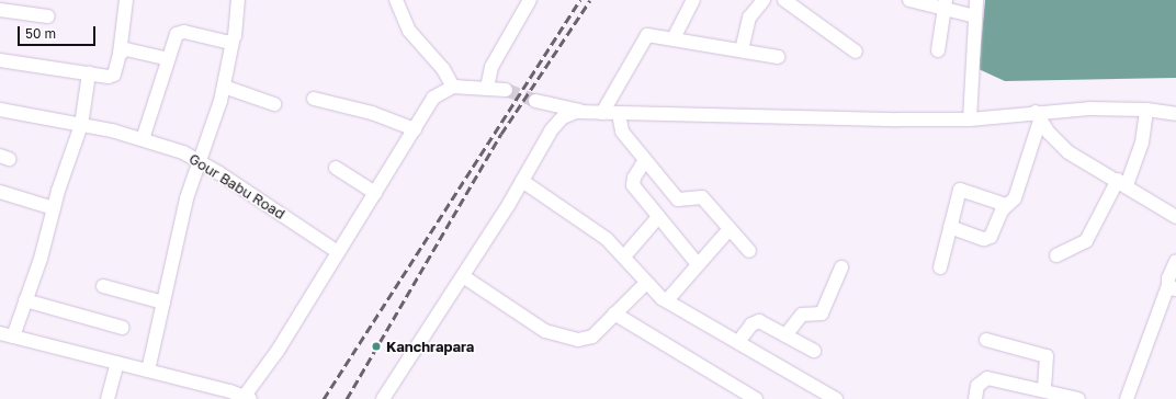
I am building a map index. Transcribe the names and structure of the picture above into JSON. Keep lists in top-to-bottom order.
{
  "streets": {
    "street": ["Gour Babu Road"]
  },
  "places": ["Kanchrapara"],
  "scale_bar": "50 m"
}
